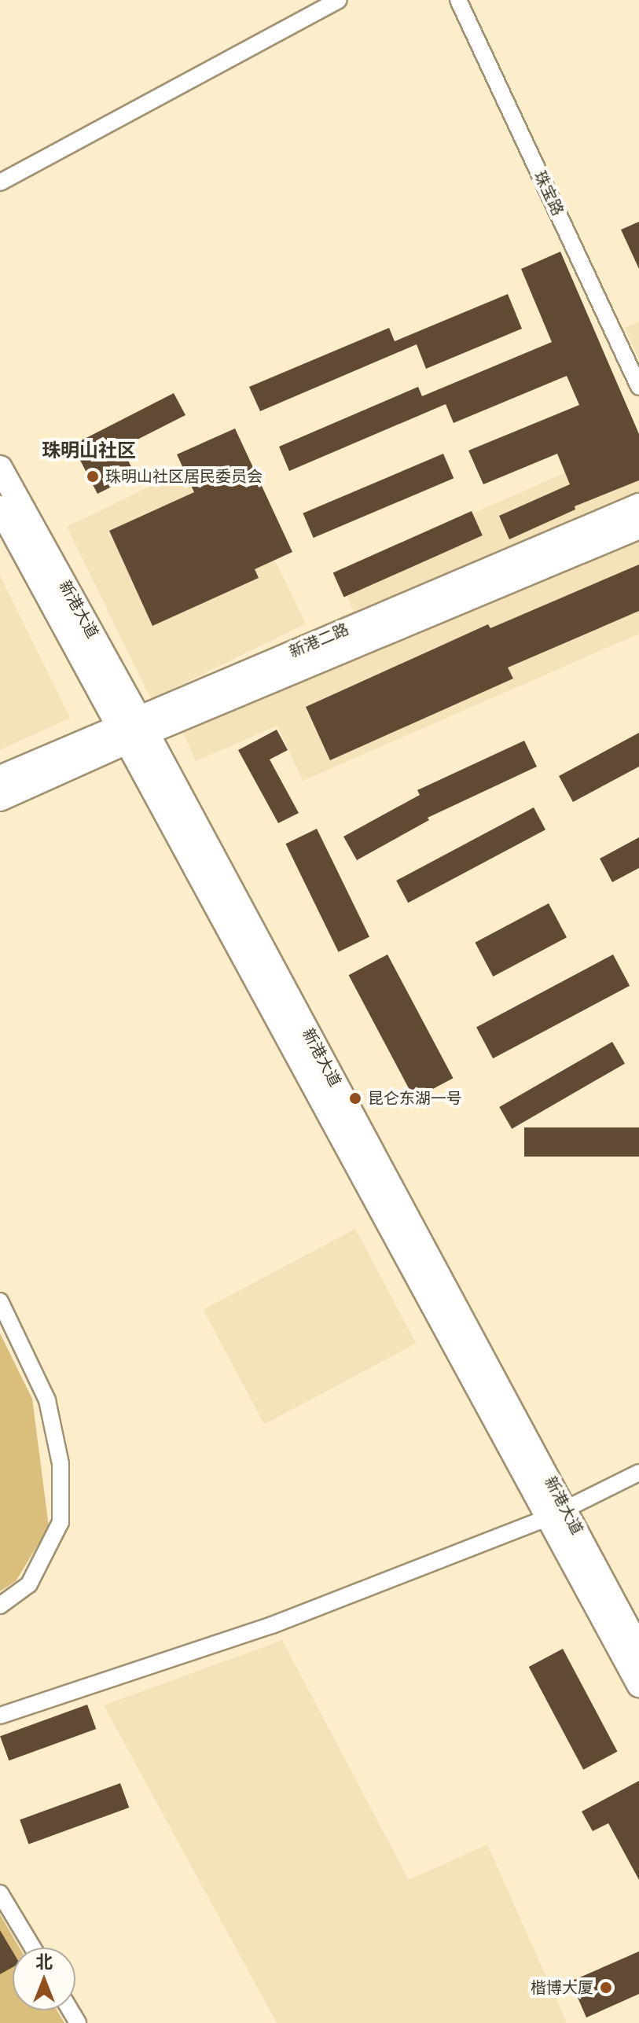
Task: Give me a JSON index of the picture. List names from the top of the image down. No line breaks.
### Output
{"streets":{"main road":["新港大道","新港二路"],"street":["珠宝路"]},"crossings":[["新港大道","新港二路"]],"districts":["珠明山社区"],"places":["珠明山社区居民委员会","昆仑东湖一号","楷博大厦"],"north":"top"}
